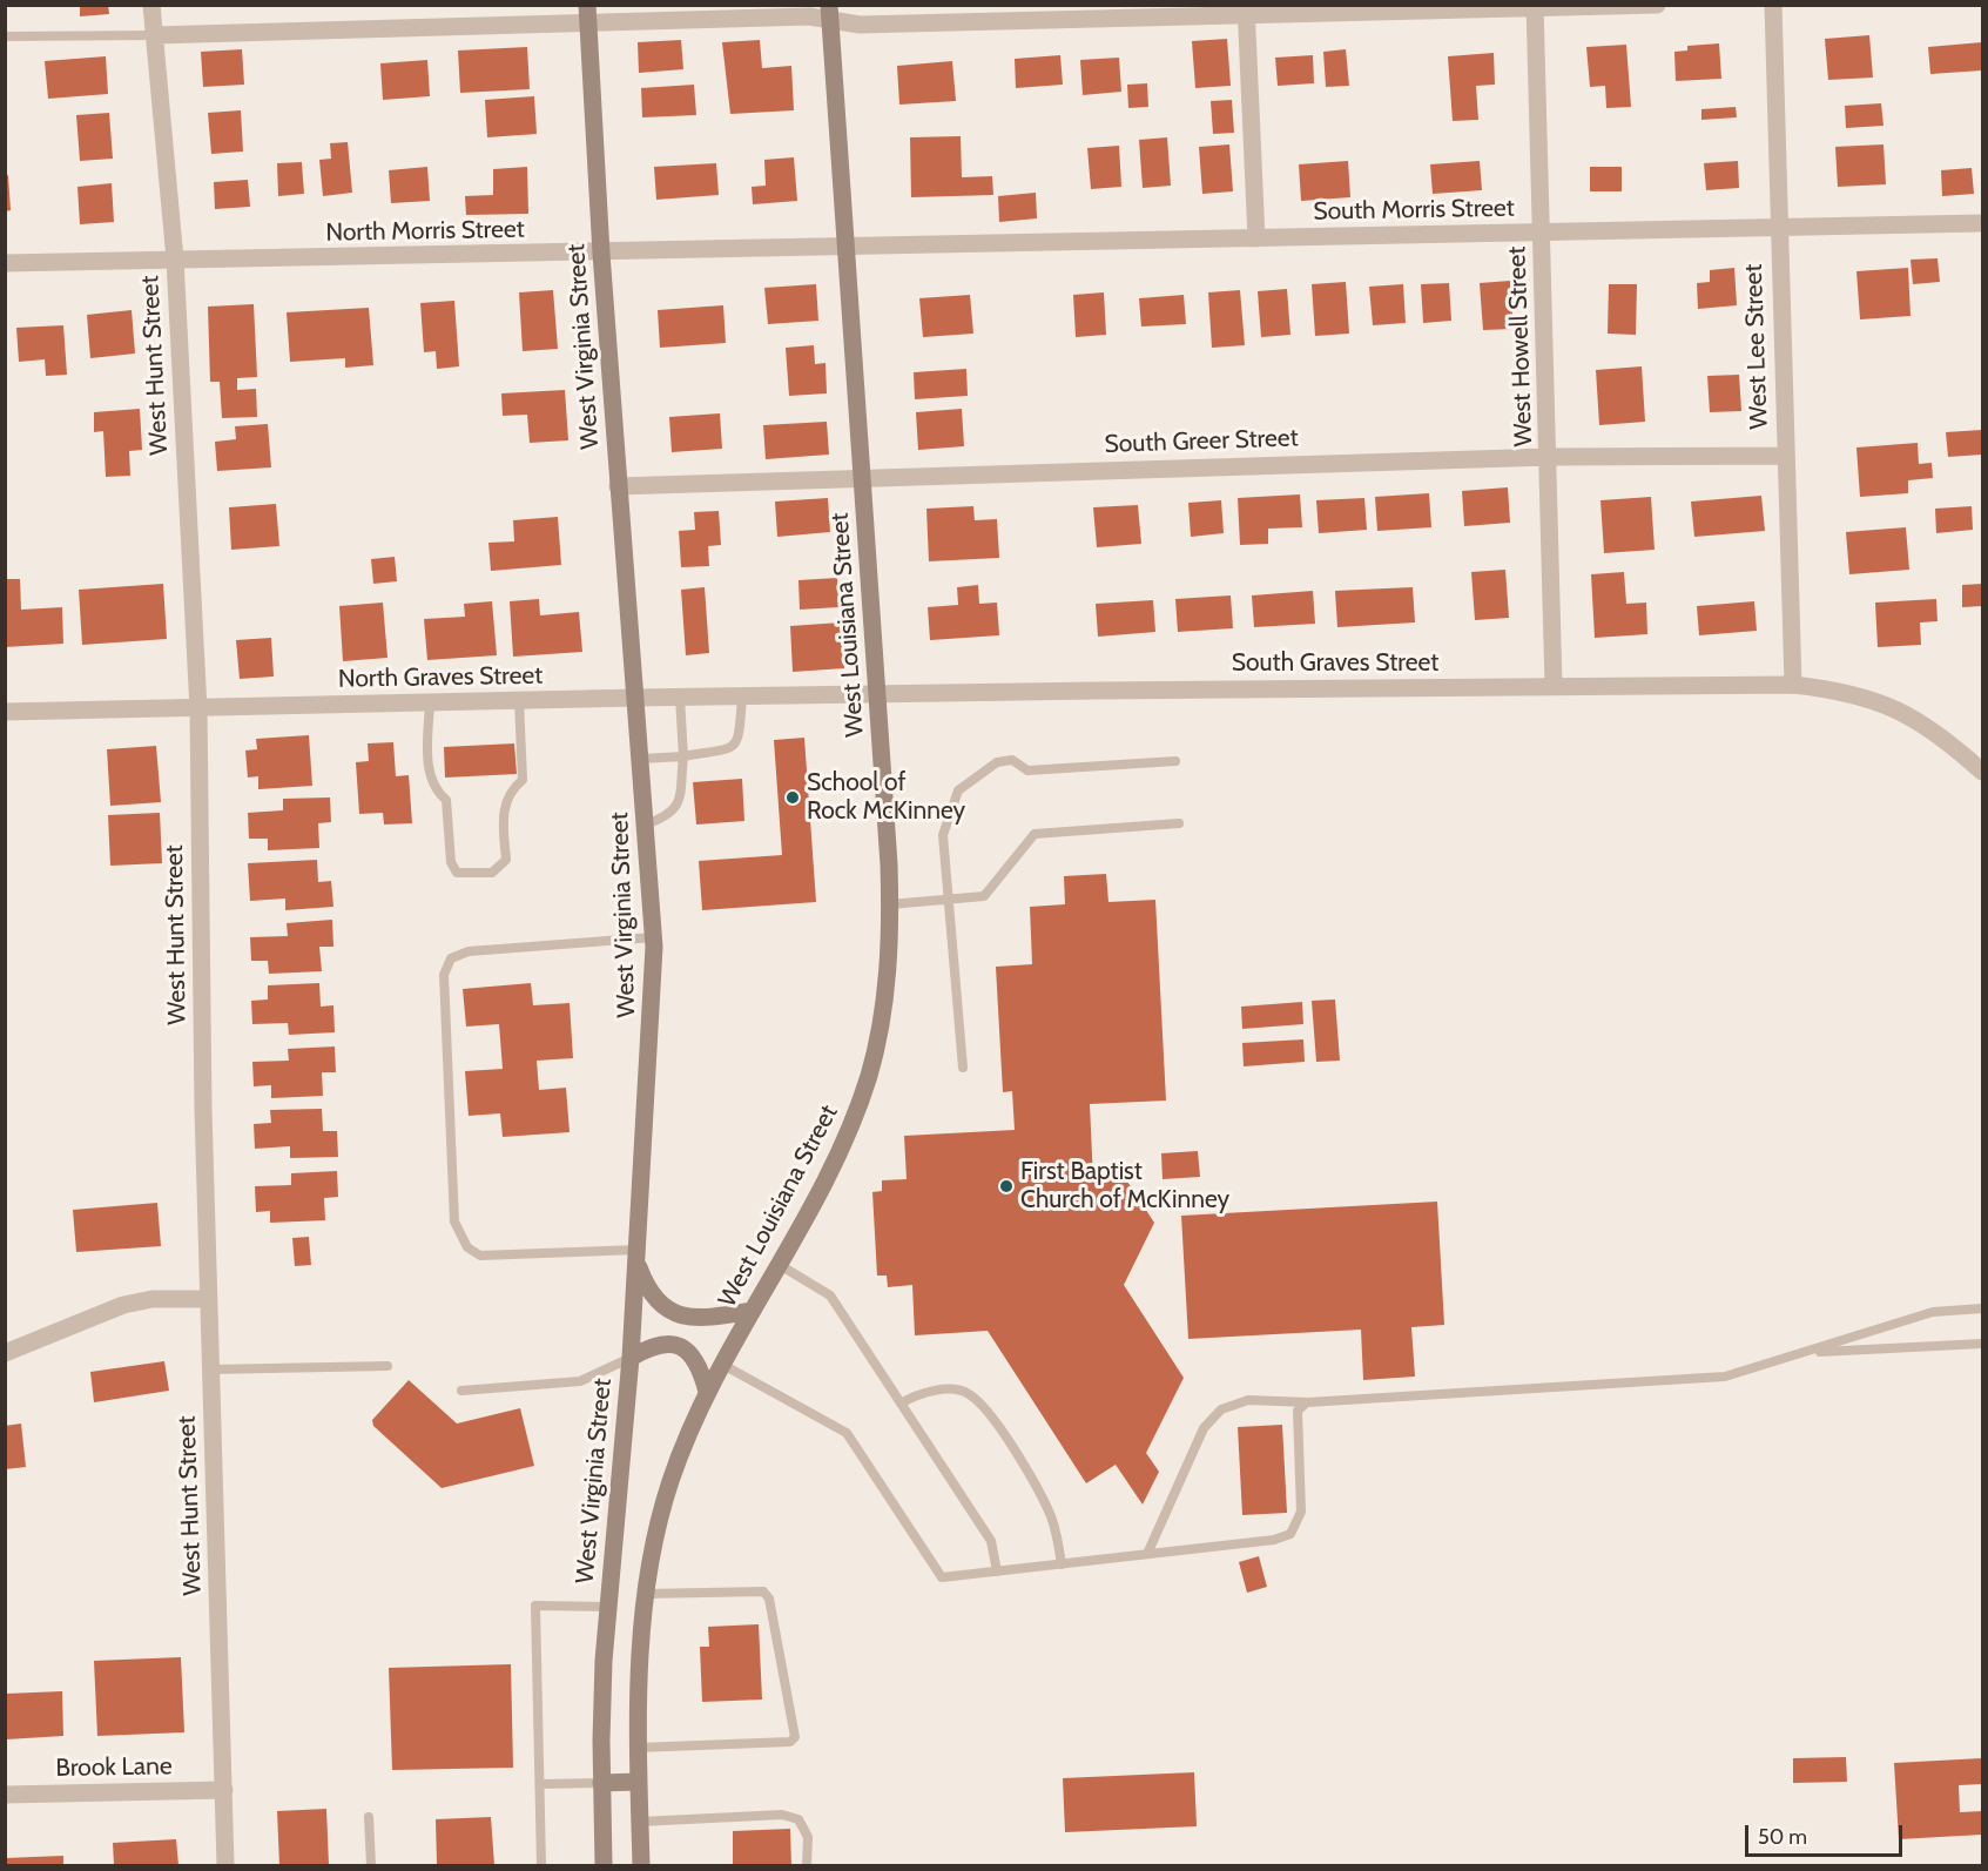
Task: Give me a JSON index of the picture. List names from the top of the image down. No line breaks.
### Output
{"streets":{"main road":["West Virginia Street","West Louisiana Street"],"street":["South Morris Street","North Morris Street","West Howell Street","West Lee Street","West Hunt Street","South Greer Street","South Graves Street","North Graves Street","Brook Lane"]},"crossings":[["South Morris Street","North Morris Street"],["South Morris Street","West Howell Street"],["South Morris Street","West Lee Street"],["South Morris Street","West Louisiana Street"],["North Morris Street","West Virginia Street"],["North Morris Street","West Hunt Street"],["North Morris Street","West Louisiana Street"],["West Virginia Street","South Greer Street"],["West Virginia Street","North Graves Street"],["West Howell Street","South Greer Street"],["West Howell Street","South Graves Street"],["West Lee Street","South Greer Street"],["West Lee Street","South Graves Street"],["West Hunt Street","North Graves Street"],["West Hunt Street","Brook Lane"],["South Greer Street","West Louisiana Street"],["West Louisiana Street","South Graves Street"],["West Louisiana Street","North Graves Street"],["South Graves Street","North Graves Street"]],"places":["School of Rock McKinney","First Baptist Church of McKinney"],"scale_bar":"50 m"}
